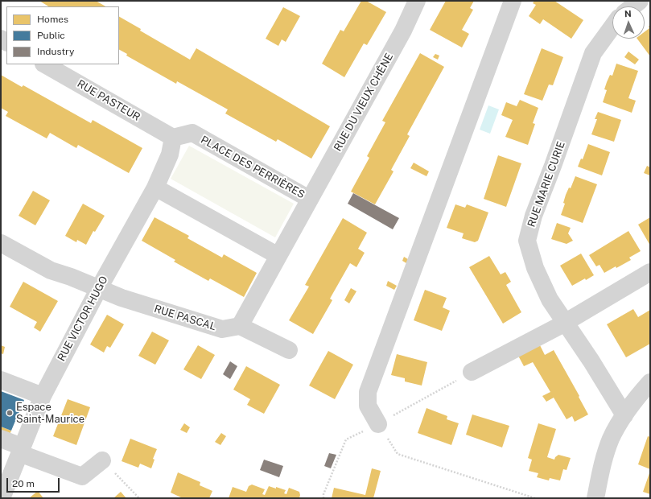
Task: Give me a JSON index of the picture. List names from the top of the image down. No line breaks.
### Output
{"streets":{"street":["RUE PASTEUR","RUE DU VIEUX CHÊNE","PLACE DES PERRIÈRES","RUE MARIE CURIE","RUE PASCAL","RUE VICTOR HUGO"]},"crossings":[["RUE PASTEUR","PLACE DES PERRIÈRES"],["RUE DU VIEUX CHÊNE","PLACE DES PERRIÈRES"],["PLACE DES PERRIÈRES","RUE PASCAL"],["RUE PASCAL","RUE VICTOR HUGO"]],"places":["Espace Saint-Maurice"],"legend":["Homes","Public","Industry"],"scale_bar":"20 m","north":"top"}
